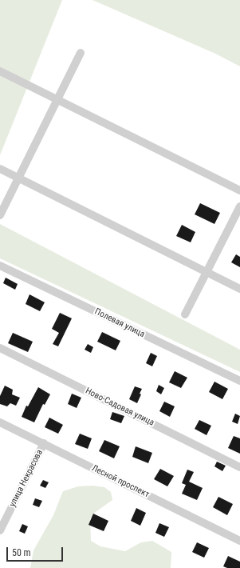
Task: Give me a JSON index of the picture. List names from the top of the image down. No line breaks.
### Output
{"streets":{"street":["Полевая улица","Ново-Садовая улица","улица Некрасова","Лесной проспект"]},"crossings":[["улица Некрасова","Лесной проспект"]],"scale_bar":"50 m"}
